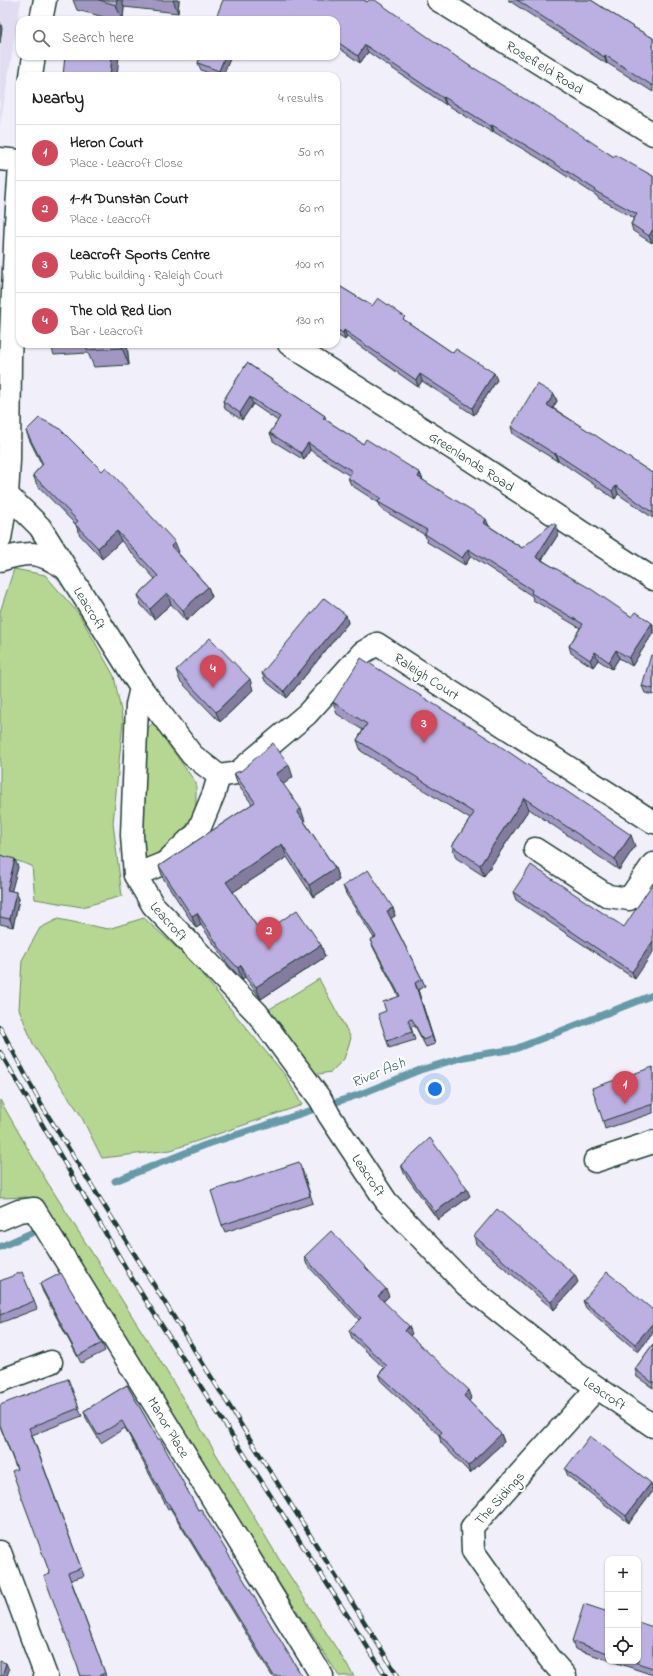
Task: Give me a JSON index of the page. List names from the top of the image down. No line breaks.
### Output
{"streets":{"street":["Rosefield Road","Greenlands Road","Leacroft","Raleigh Court","Manor Place","The Sidings"]},"crossings":[["Leacroft","Raleigh Court"],["Leacroft","The Sidings"]],"water":["River Ash"],"page":{"search":"Search here","heading":["Nearby","4 results"],"list":[{"mark":"1","name":"Heron Court","note":"Place · Leacroft Close","value":"50 m"},{"mark":"2","name":"1-14 Dunstan Court","note":"Place · Leacroft","value":"60 m"},{"mark":"3","name":"Leacroft Sports Centre","note":"Public building · Raleigh Court","value":"100 m"},{"mark":"4","name":"The Old Red Lion","note":"Bar · Leacroft","value":"130 m"}],"pins":["4","3","2","1"],"map_buttons":["+","−"]}}
